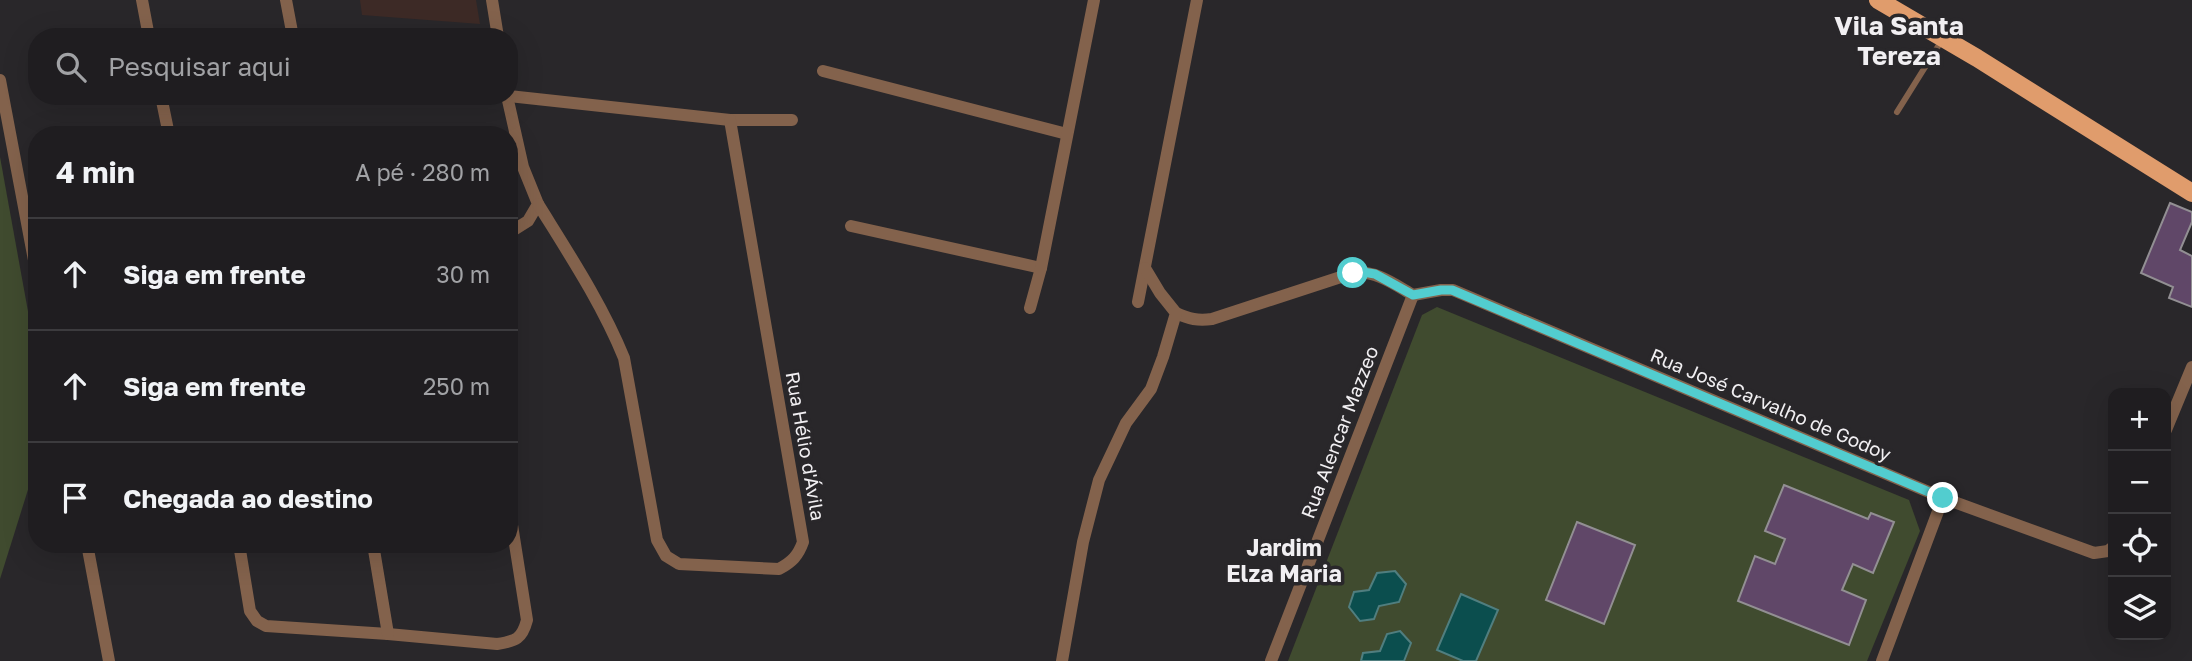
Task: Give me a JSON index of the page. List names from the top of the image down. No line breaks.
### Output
{"streets":{"street":["Rua José Carvalho de Godoy","Rua Alencar Mazzeo","Rua Hélio d'Ávila"]},"crossings":[["Rua José Carvalho de Godoy","Rua Alencar Mazzeo"]],"districts":["Vila Santa Tereza","Jardim Elza Maria"],"page":{"search":"Pesquisar aqui","heading":["4 min","A pé · 280 m"],"list":[["Siga em frente","30 m"],["Siga em frente","250 m"],"Chegada ao destino"],"map_buttons":["+","−"]}}
